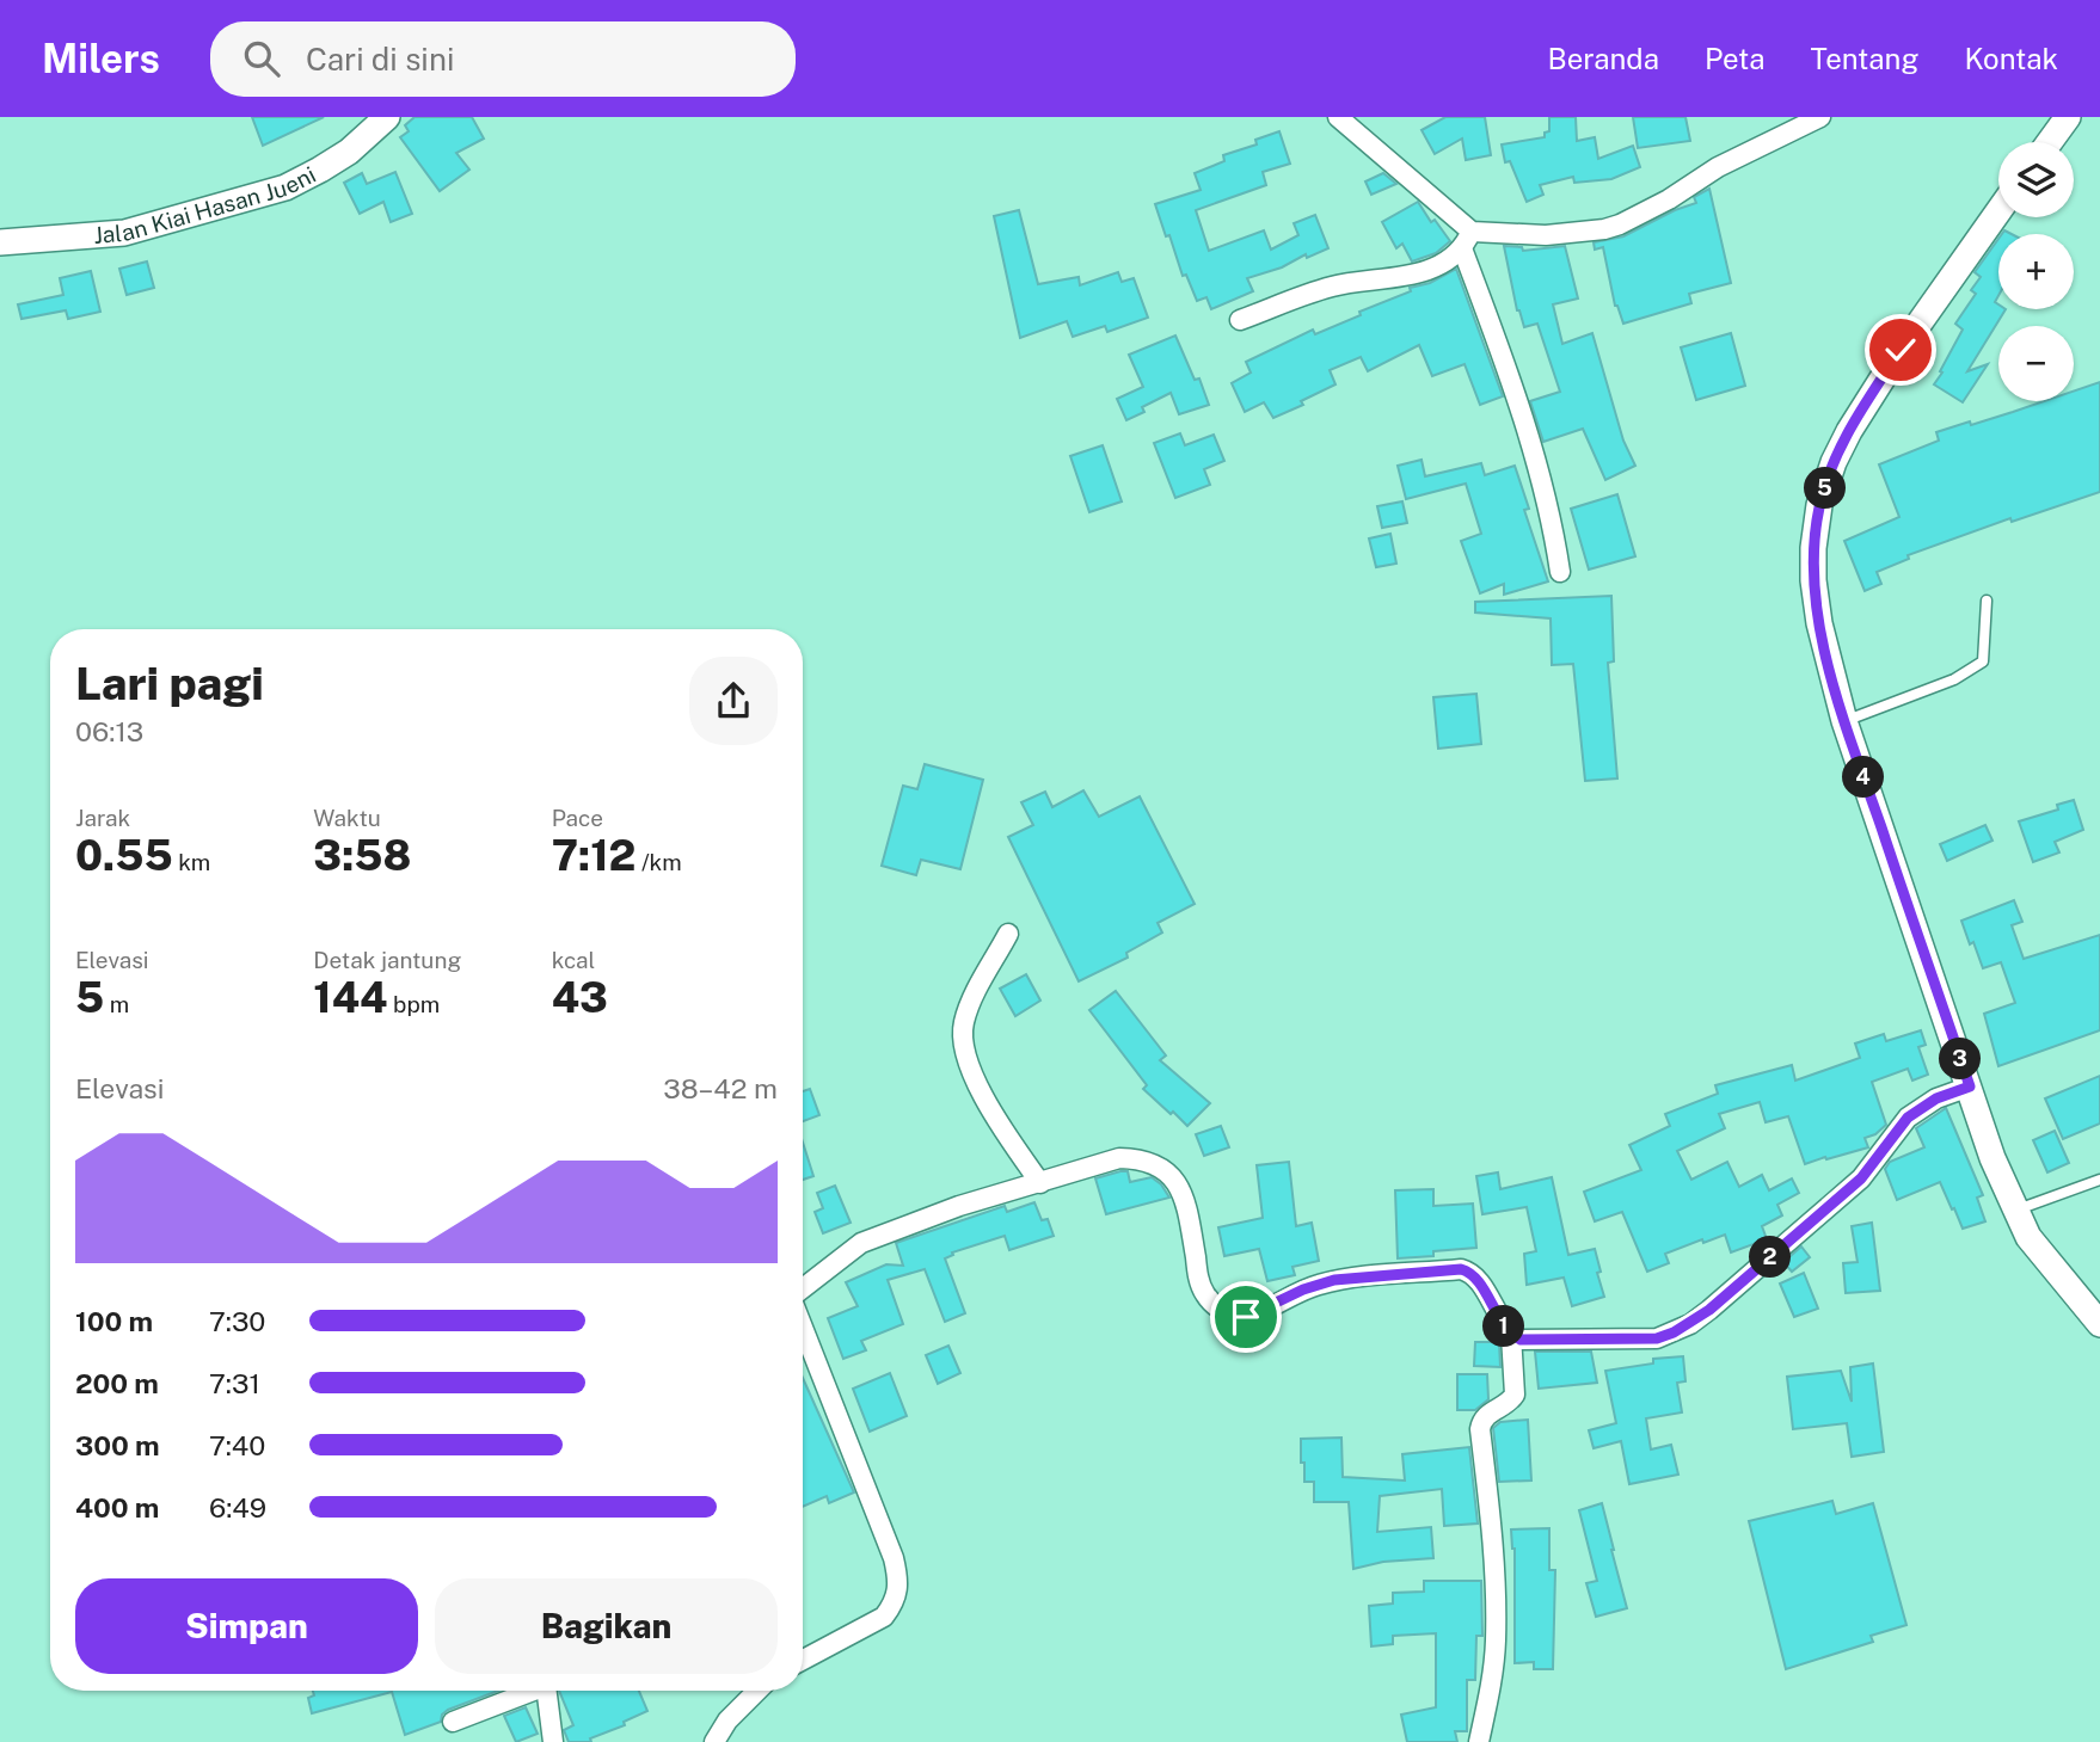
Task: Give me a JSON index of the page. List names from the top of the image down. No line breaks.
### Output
{"streets":{"street":["Jalan Kiai Hasan Jueni"]},"page":{"header":"Milers","search":"Cari di sini","nav":["Beranda","Peta","Tentang","Kontak"],"map_buttons":["+","−"],"pins":["5","4","3","2","1"],"heading":["Lari pagi","06:13"],"stats":[["Jarak","0.55 km"],["Waktu","3:58"],["Pace","7:12 /km"],["Elevasi","5 m"],["Detak jantung","144 bpm"],["kcal","43"]],"chart":["Elevasi","38–42 m"],"list":[{"name":"100 m","note":"7:30"},{"name":"200 m","note":"7:31"},{"name":"300 m","note":"7:40"},{"name":"400 m","note":"6:49"}],"buttons":["Simpan","Bagikan"]}}
